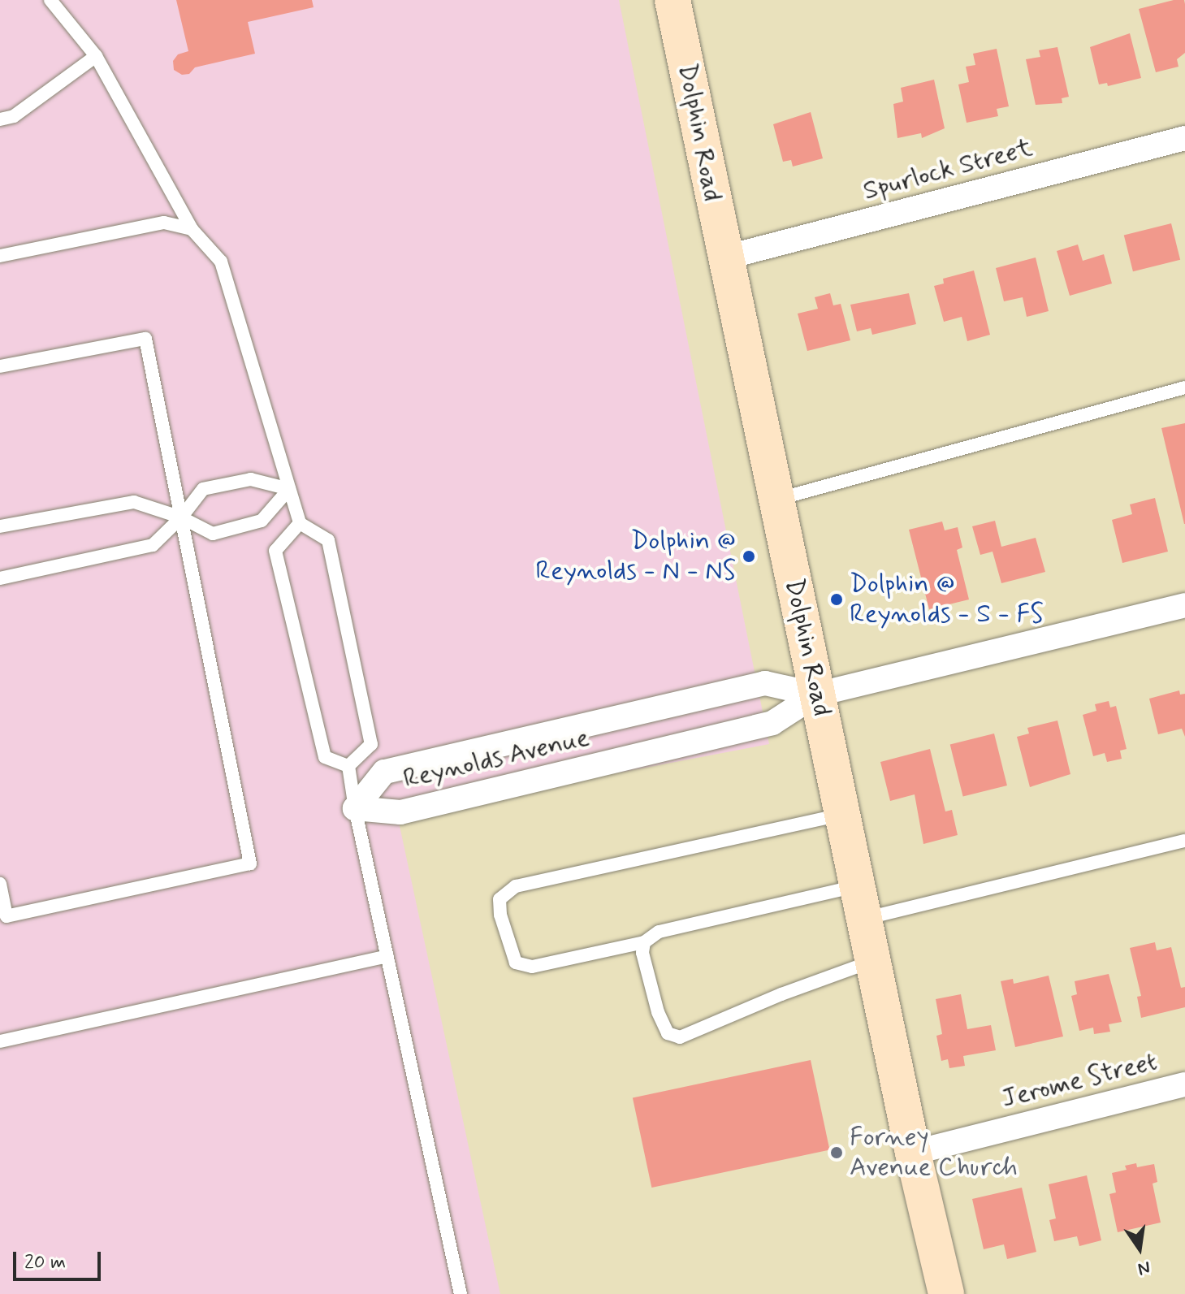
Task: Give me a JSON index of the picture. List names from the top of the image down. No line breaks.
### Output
{"streets":{"main road":["Dolphin Road"],"street":["Spurlock Street","Reynolds Avenue","Jerome Street"]},"crossings":[["Dolphin Road","Spurlock Street"],["Dolphin Road","Reynolds Avenue"],["Dolphin Road","Jerome Street"]],"places":["Dolphin @ Reynolds - N - NS","Dolphin @ Reynolds - S - FS","Forney Avenue Church"],"scale_bar":"20 m","north":"bottom"}
